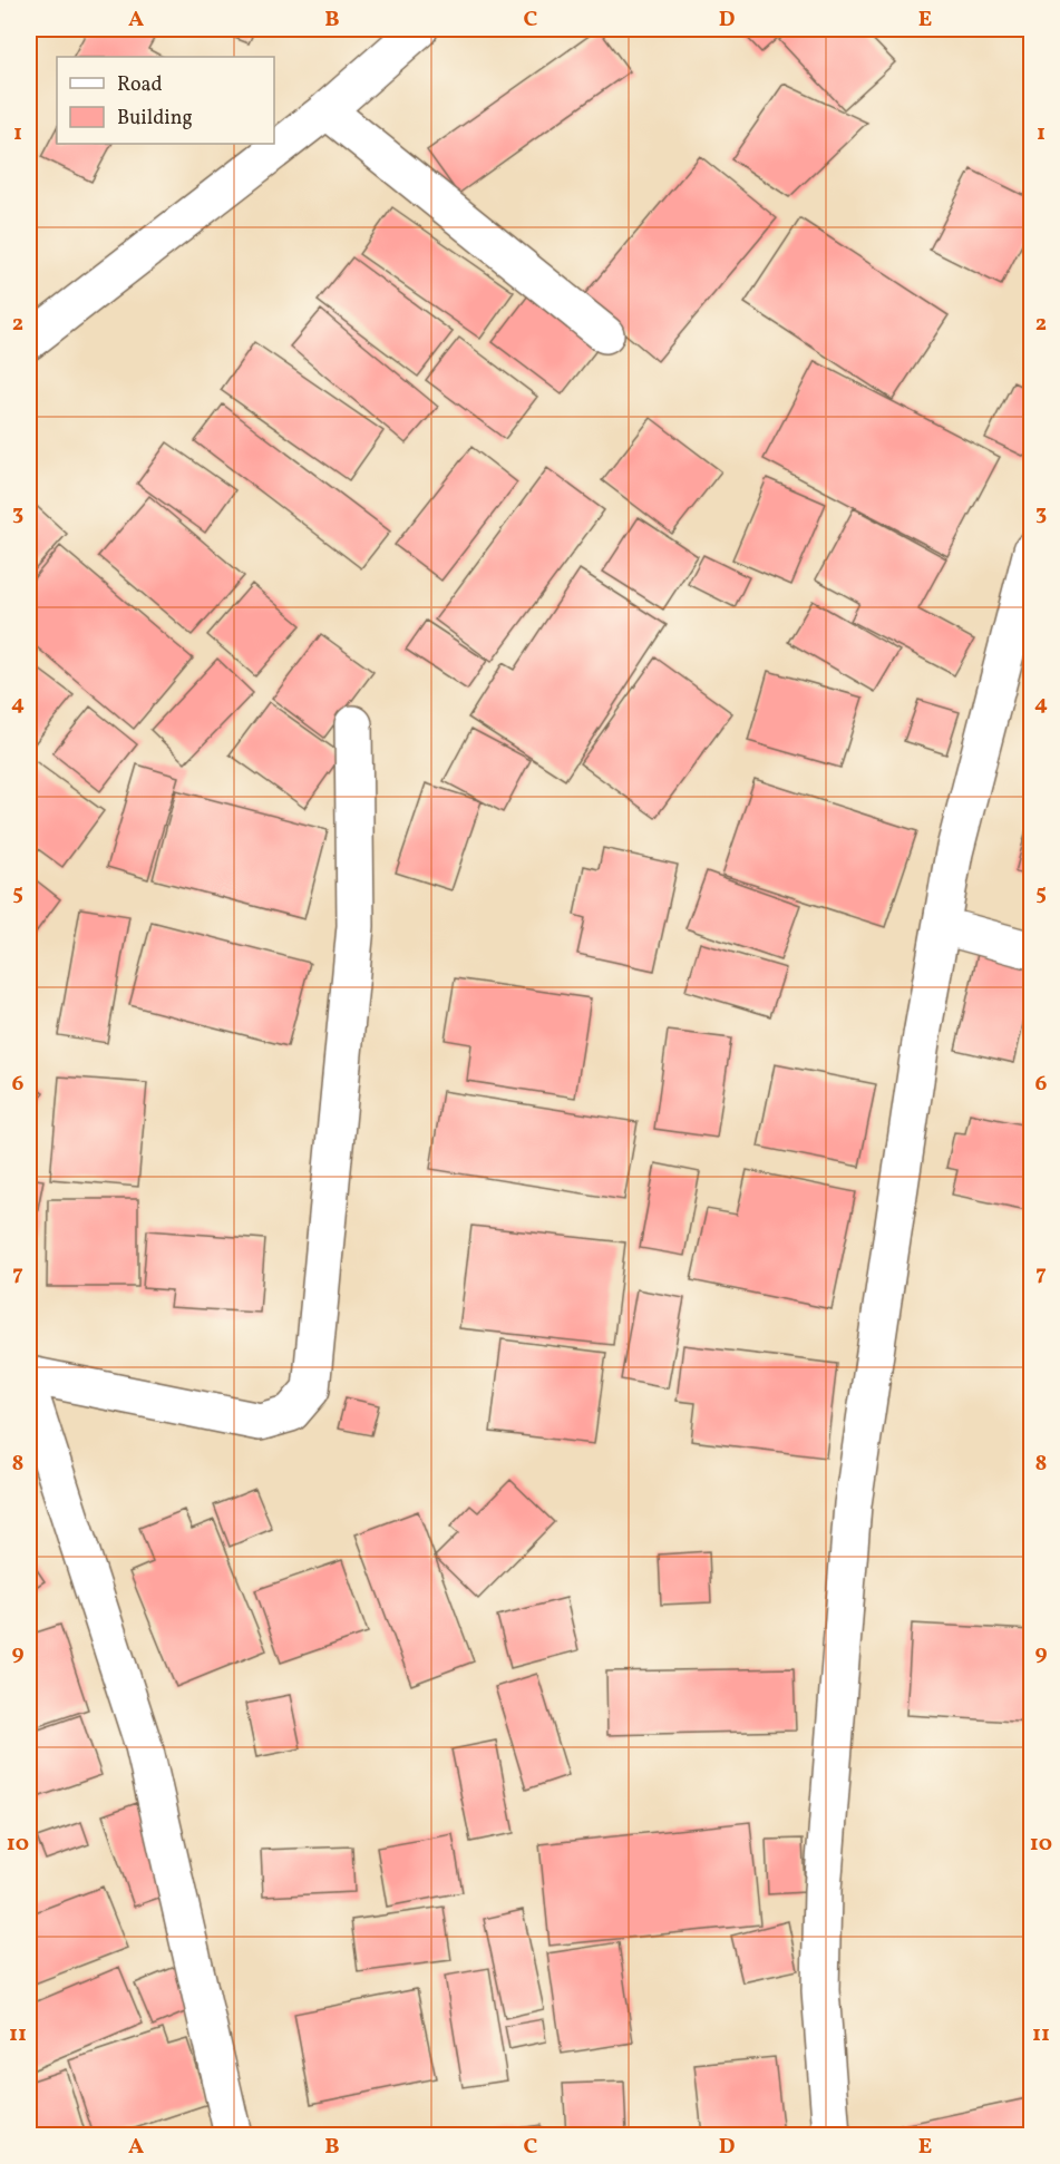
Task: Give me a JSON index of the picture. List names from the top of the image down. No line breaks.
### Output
{"legend":["Road","Building"],"grid":{"columns":["A","B","C","D","E"],"rows":["1","2","3","4","5","6","7","8","9","10","11"]}}
